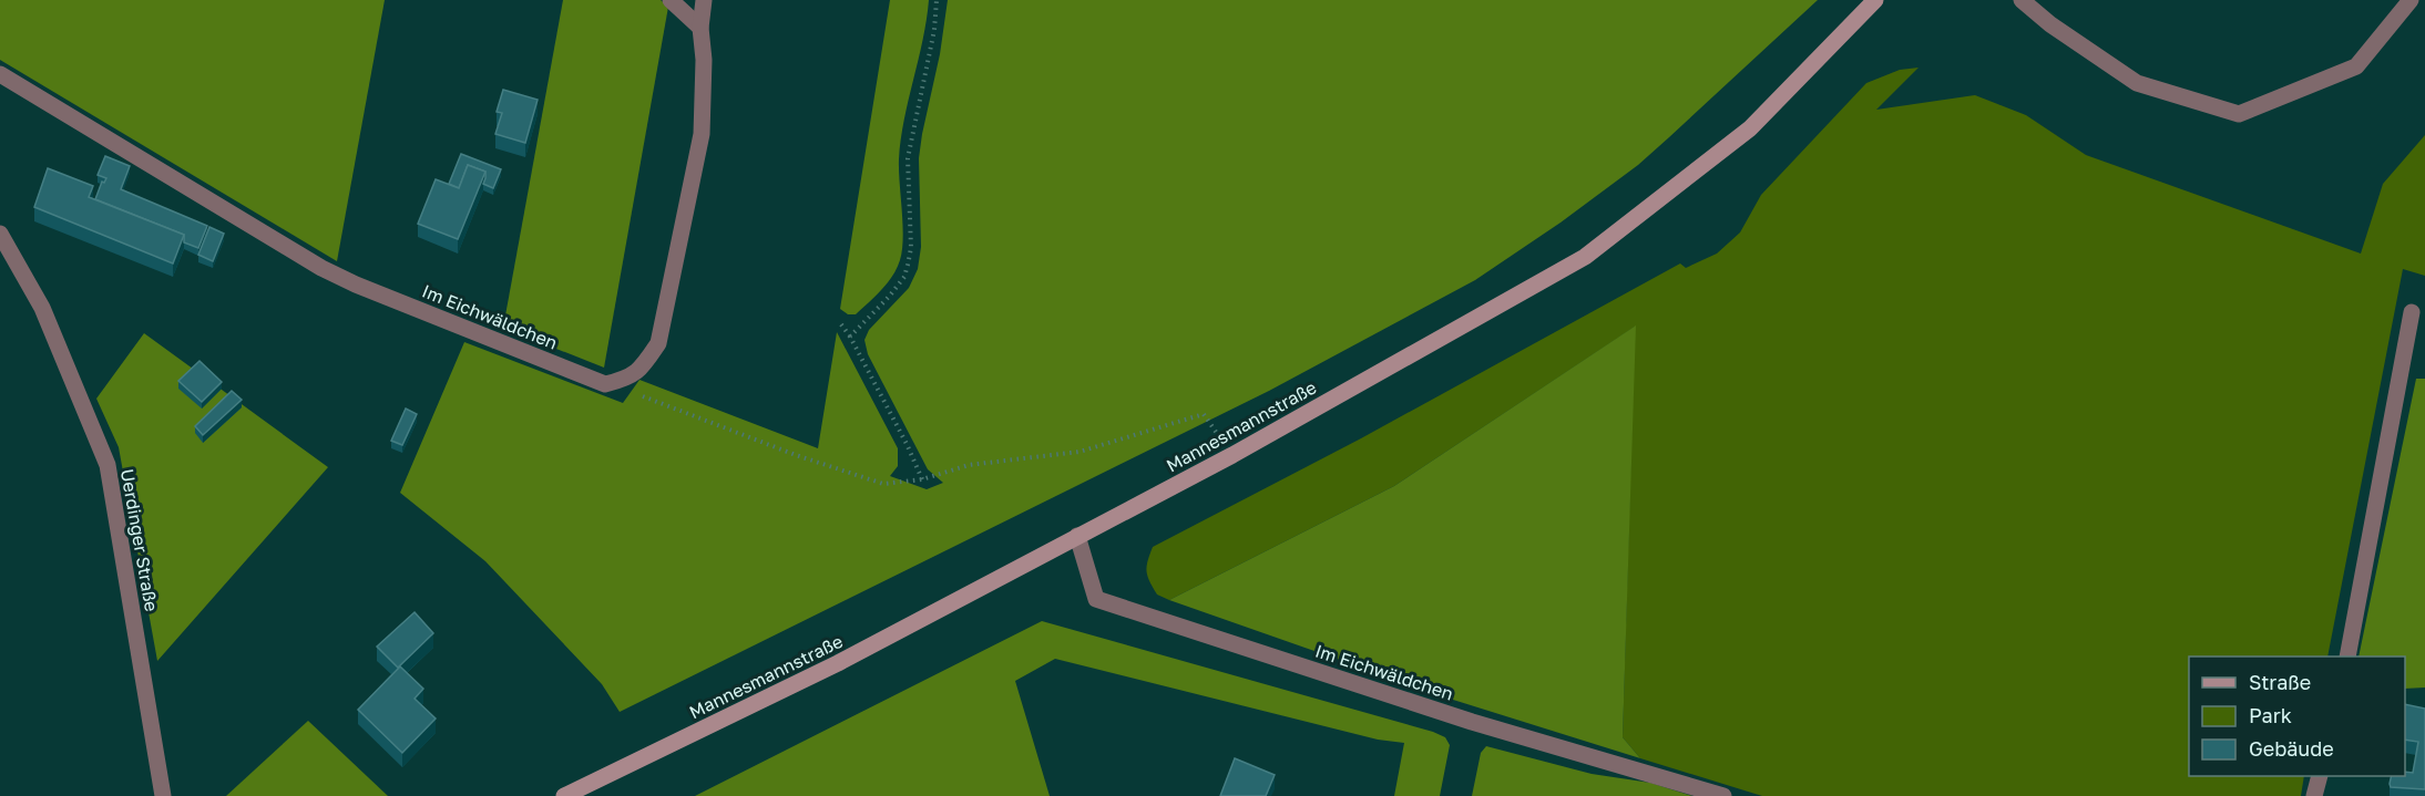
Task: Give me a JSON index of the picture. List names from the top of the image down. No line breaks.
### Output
{"streets":{"main road":["Mannesmannstraße"],"street":["Im Eichwäldchen","Uerdinger Straße"]},"crossings":[["Im Eichwäldchen","Mannesmannstraße"]],"legend":["Straße","Park","Gebäude"]}
